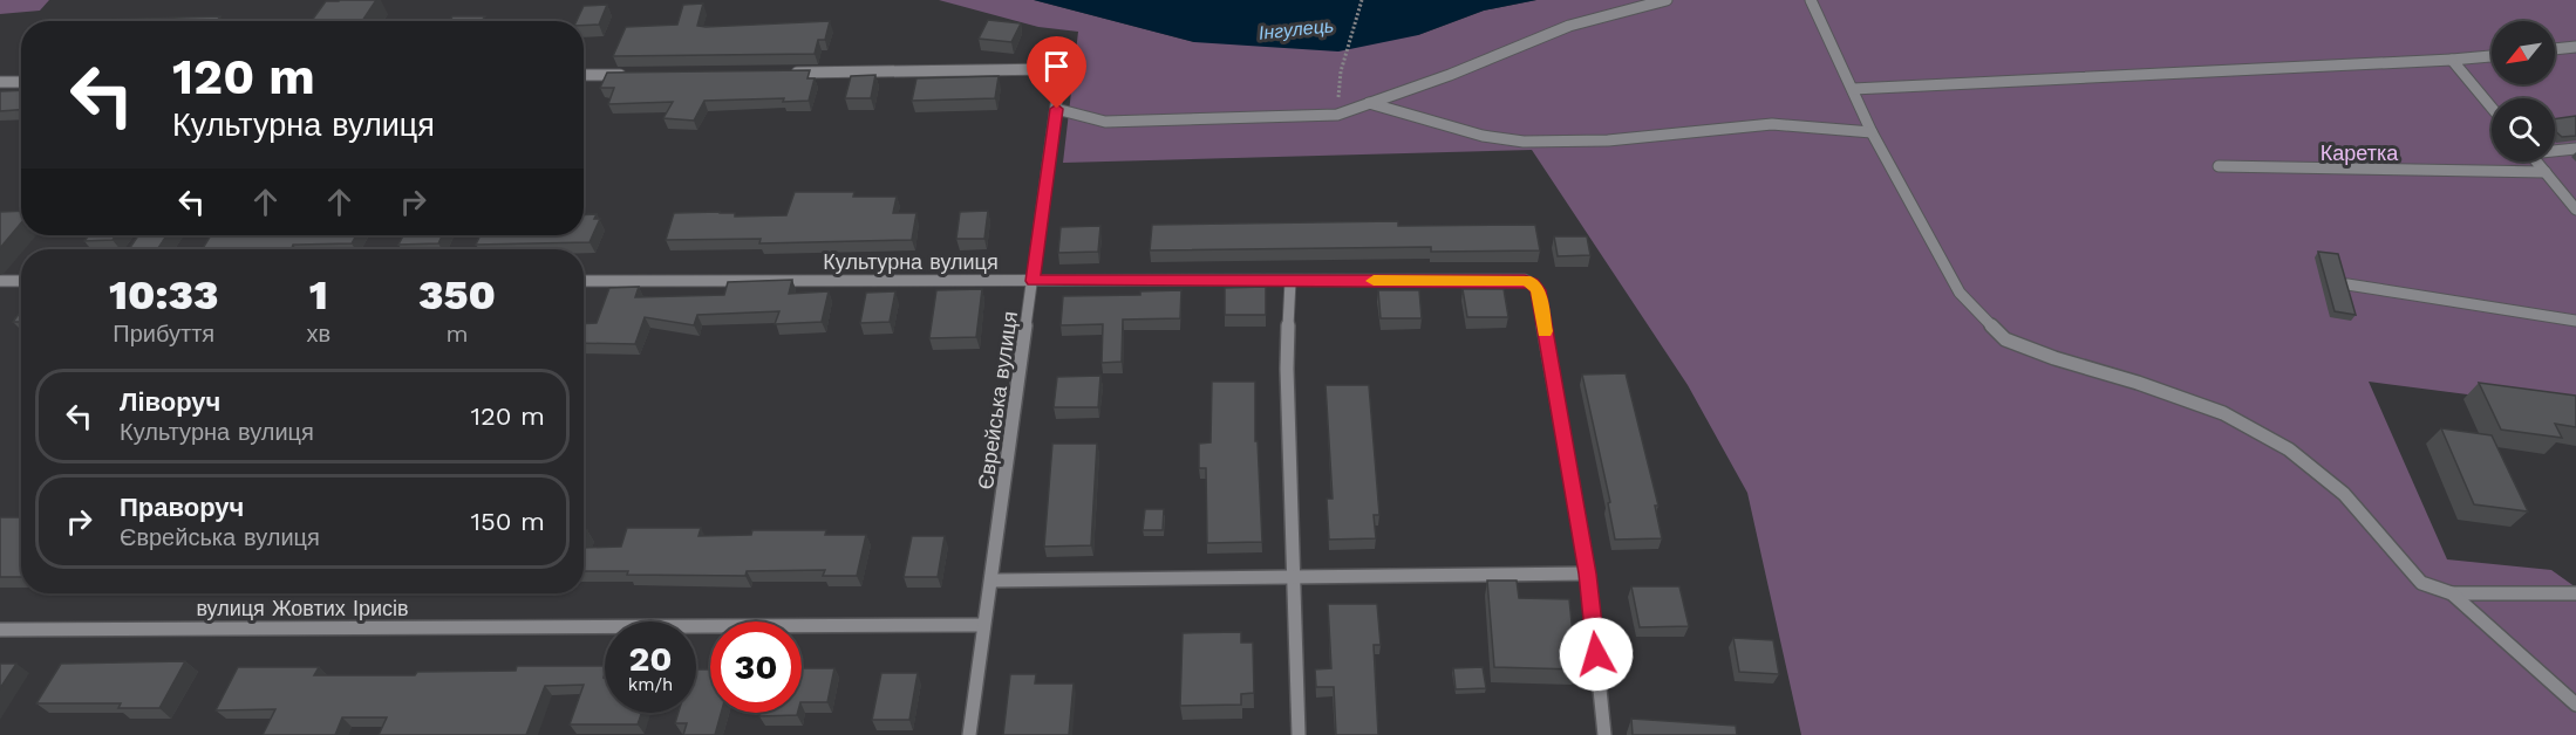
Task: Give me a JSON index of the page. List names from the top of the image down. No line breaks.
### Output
{"streets":{"street":["Культурна вулиця","Єврейська вулиця","вулиця Жовтих Ірисів"]},"crossings":[["Культурна вулиця","Єврейська вулиця"],["Єврейська вулиця","вулиця Жовтих Ірисів"]],"water":["Інгулець"],"parks":["Каретка"],"north":"bottom left","page":{"turn":["120 m","Культурна вулиця"],"eta":["10:33","Прибуття","1","хв","350","m"],"list":[{"name":"Ліворуч","note":"Культурна вулиця","value":"120 m"},{"name":"Праворуч","note":"Єврейська вулиця","value":"150 m"}],"speed":"20 km/h","limit":"30"}}
